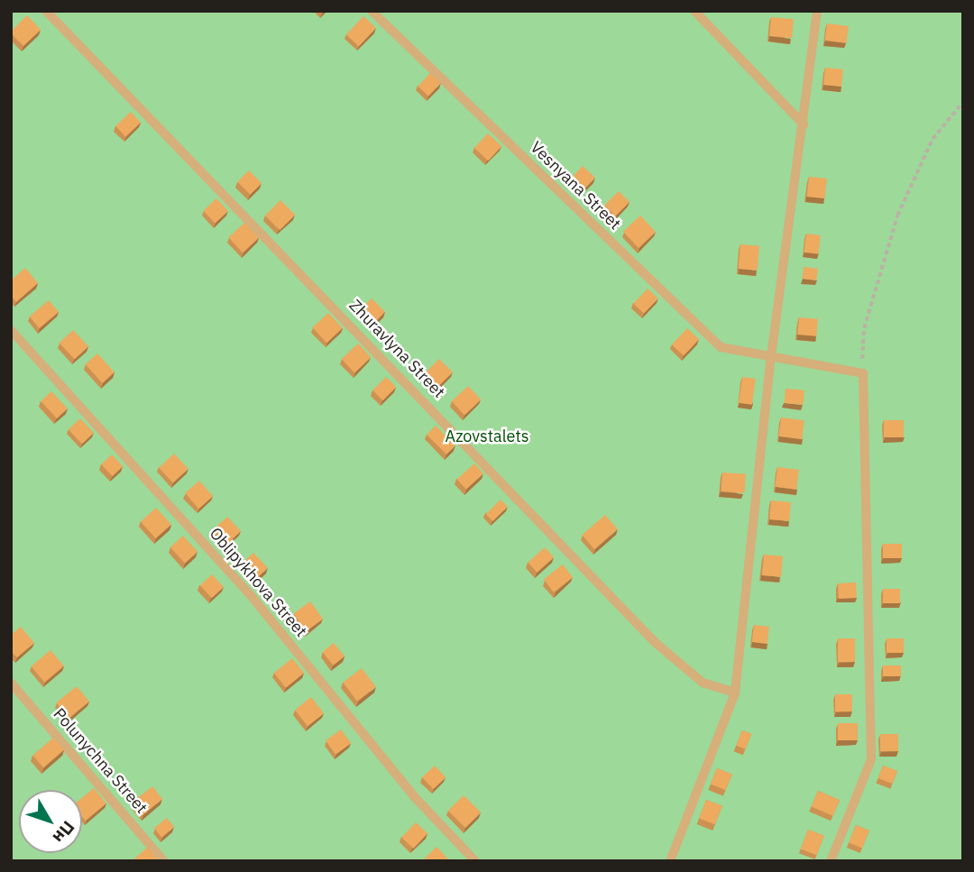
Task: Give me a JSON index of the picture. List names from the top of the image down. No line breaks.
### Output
{"streets":{"lane":["Vesnyana Street","Zhuravlyna Street","Oblipykhova Street","Polunychna Street"]},"parks":["Azovstalets"],"north":"bottom right"}
